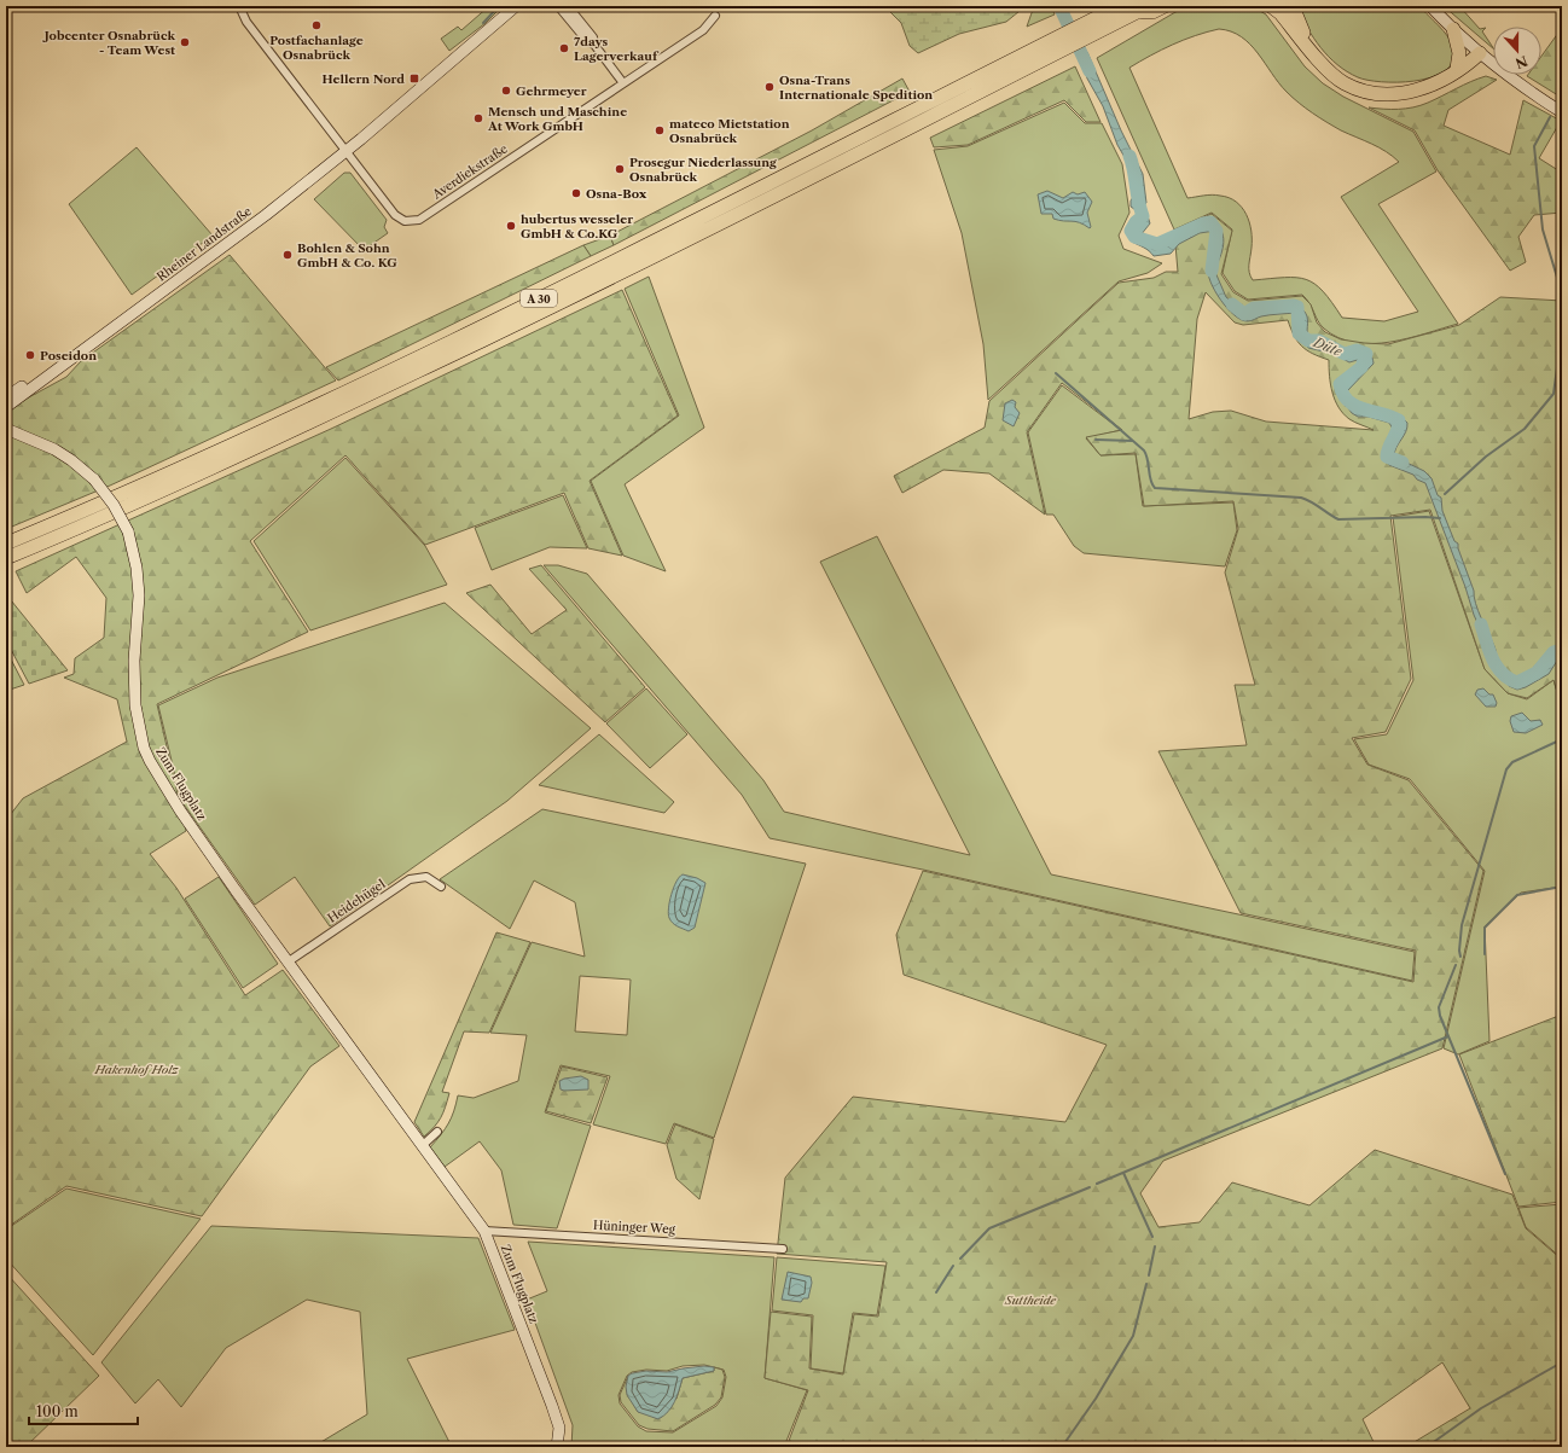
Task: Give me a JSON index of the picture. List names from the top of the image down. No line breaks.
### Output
{"streets":{"highway":["A 30"],"street":["Averdiekstraße","Rheiner Landstraße","Zum Flugplatz","Heidehügel","Hüninger Weg"]},"crossings":[["Averdiekstraße","Rheiner Landstraße"],["Zum Flugplatz","Heidehügel"],["Zum Flugplatz","Hüninger Weg"]],"water":["Düte"],"parks":["Hakenhof Holz","Suttheide"],"places":{"other":["Postfachanlage Osnabrück","Jobcenter Osnabrück - Team West","7days Lagerverkauf","Osna-Trans Internationale Spedition","Gehrmeyer","Mensch und Maschine At Work GmbH","mateco Mietstation Osnabrück","Prosegur Niederlassung Osnabrück","Osna-Box","hubertus wesseler GmbH & Co.KG","Bohlen & Sohn GmbH & Co. KG","Poseidon"],"transit":["Hellern Nord"]},"scale_bar":"100 m","north":"bottom"}
